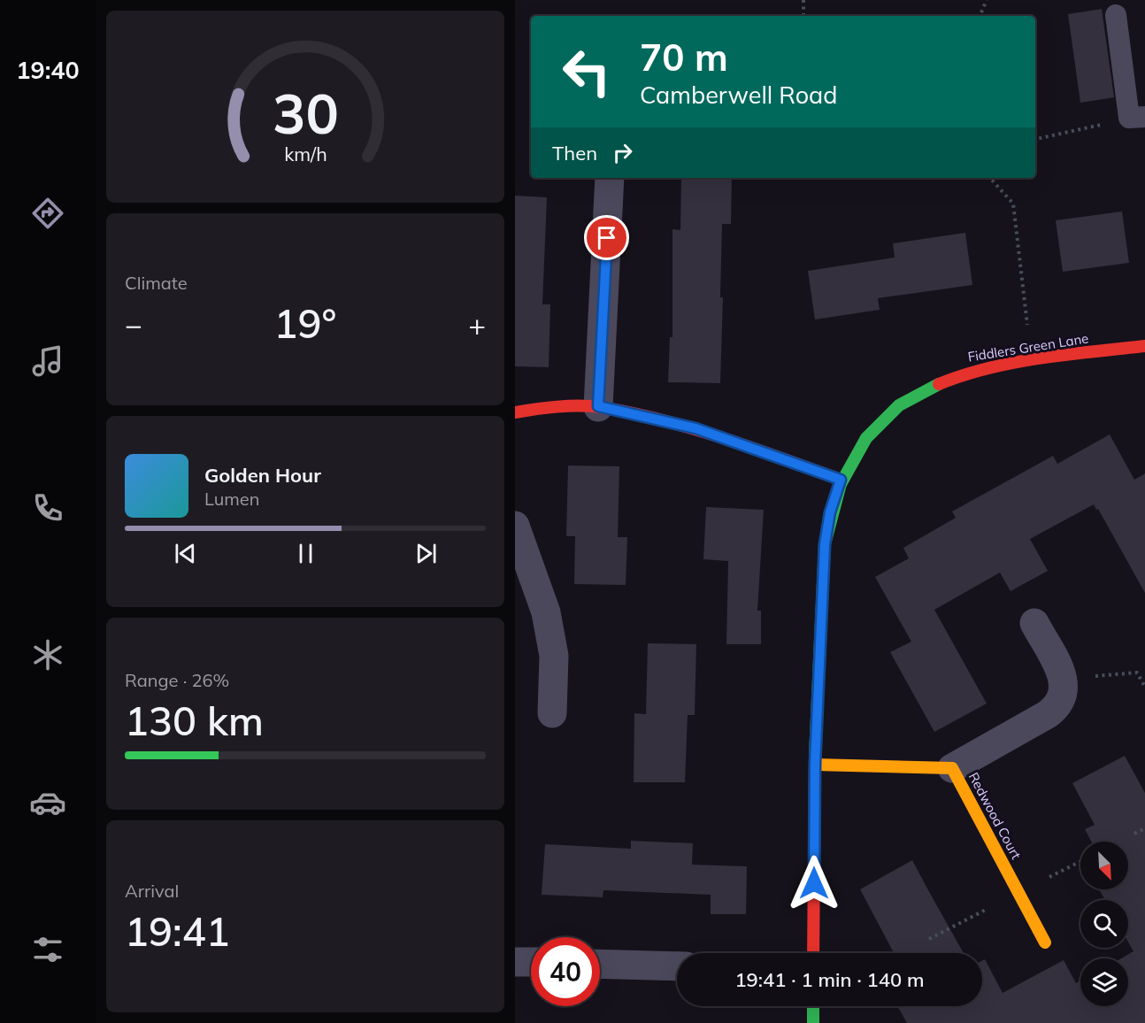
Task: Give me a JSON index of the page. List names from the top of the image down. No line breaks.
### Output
{"streets":{"street":["Fiddlers Green Lane","Redwood Court"]},"crossings":[["Fiddlers Green Lane","Redwood Court"]],"north":"bottom right","page":{"tabs":"19:40","turn":["70 m","Camberwell Road"],"then":"Then","tile":["Climate",["Range · 26%","130 km"],["Arrival","19:41"]],"heat":["−","19°","+"],"song":["Golden Hour","Lumen"],"limit":"40","trip":"19:41 · 1 min · 140 m","gauge":["30","km/h"]}}
